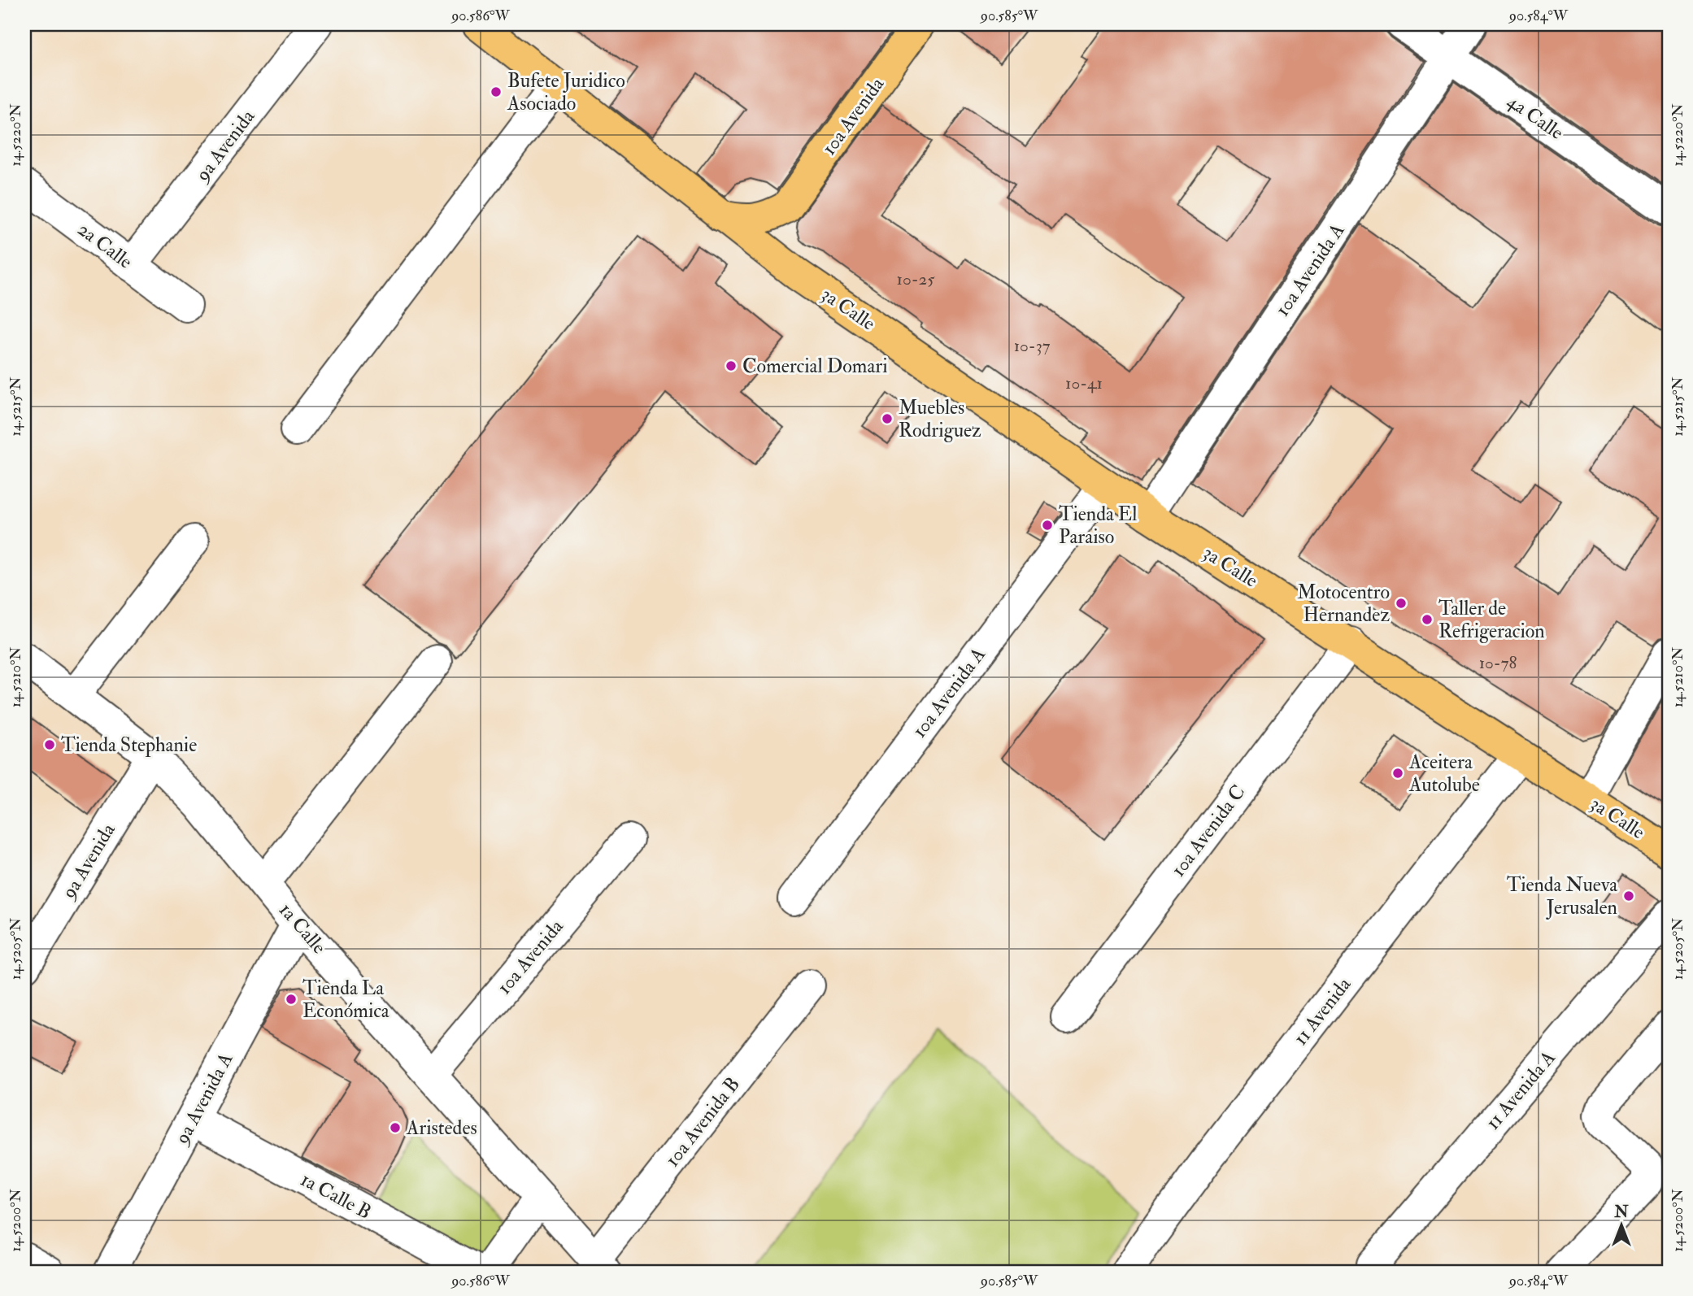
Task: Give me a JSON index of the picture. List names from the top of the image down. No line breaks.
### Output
{"streets":{"main road":["10a Avenida","3a Calle"],"street":["4a Calle","9a Avenida","2a Calle","10a Avenida A","10a Avenida C","1a Calle","11 Avenida","11 Avenida A","9a Avenida A","10a Avenida B","1a Calle B"]},"crossings":[["10a Avenida","1a Calle"],["4a Calle","10a Avenida A"],["9a Avenida","2a Calle"],["9a Avenida","1a Calle"],["10a Avenida A","3a Calle"],["3a Calle","10a Avenida C"],["3a Calle","11 Avenida"],["1a Calle","9a Avenida A"],["1a Calle","10a Avenida B"],["9a Avenida A","1a Calle B"]],"places":["Bufete Juridico Asociado","Comercial Domari","Muebles Rodriguez","Tienda El Paraiso","Motocentro Hernandez","Taller de Refrigeracion","Tienda Stephanie","Aceitera Autolube","Tienda Nueva Jerusalen","Tienda La Económica","Aristedes"],"house_numbers":["10-25","10-37","10-41","10-78"],"north":"top","coordinates":["90.586°W","90.585°W","90.584°W","14.5220°N","14.5215°N","14.5210°N","14.5205°N","14.5200°N"]}
